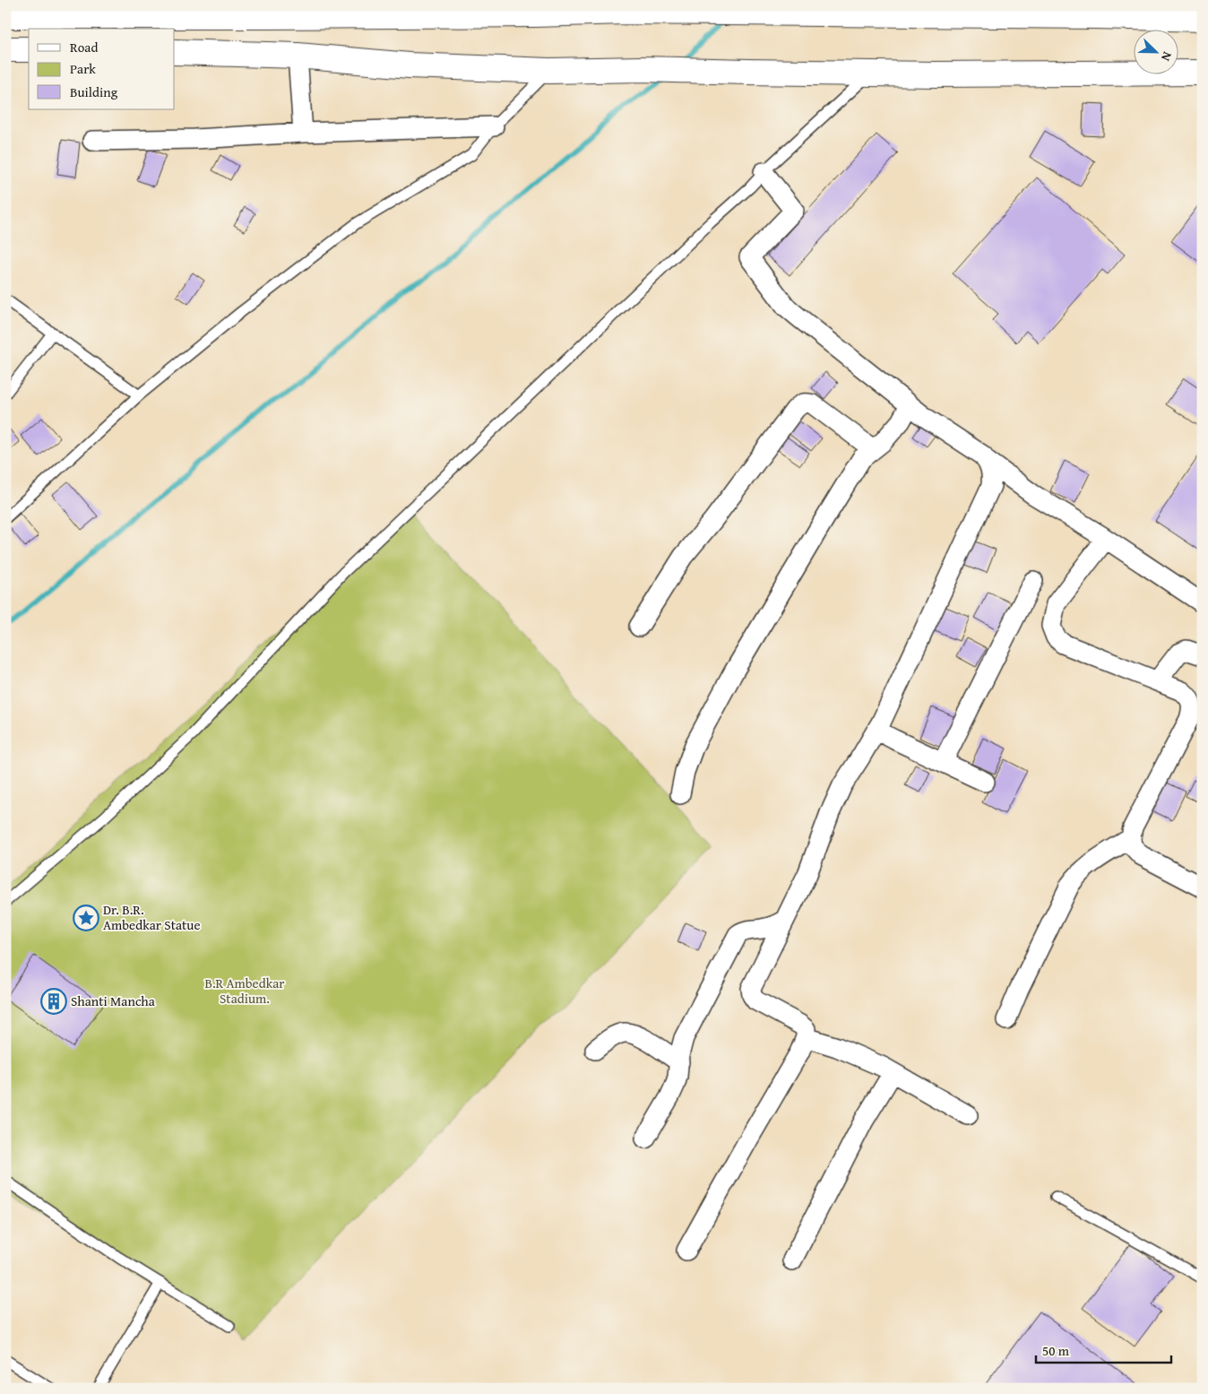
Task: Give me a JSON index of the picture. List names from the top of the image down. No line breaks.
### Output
{"parks":["B.R Ambedkar Stadium."],"places":{"place":["Dr. B.R. Ambedkar Statue"],"building":["Shanti Mancha"]},"legend":["Road","Park","Building"],"scale_bar":"50 m","north":"bottom right"}
